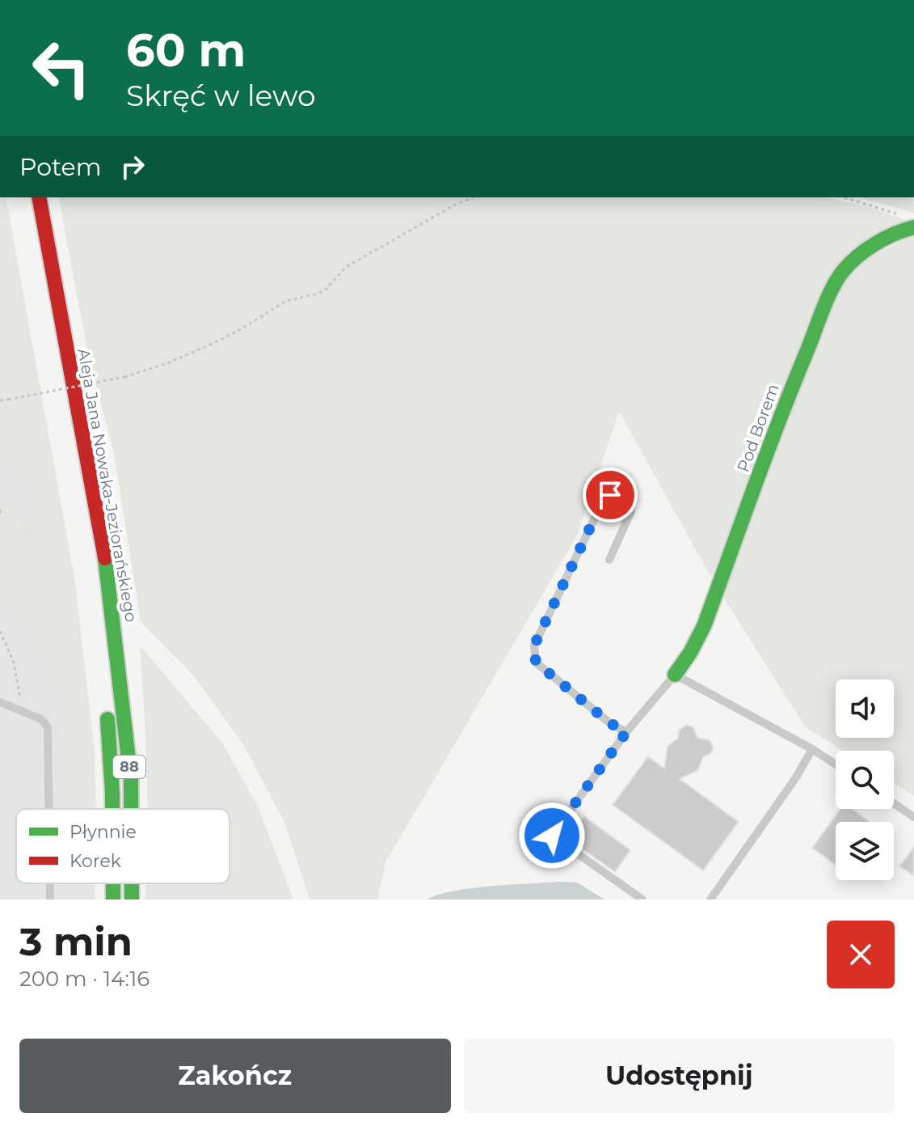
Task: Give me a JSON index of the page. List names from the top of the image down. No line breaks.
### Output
{"streets":{"main road":["Pod Borem","Aleja Jana Nowaka-Jeziorańskiego","88"]},"legend":["Płynnie","Korek"],"page":{"turn":["60 m","Skręć w lewo"],"then":"Potem","heading":["3 min","200 m · 14:16"],"buttons":["Zakończ","Udostępnij"]}}
